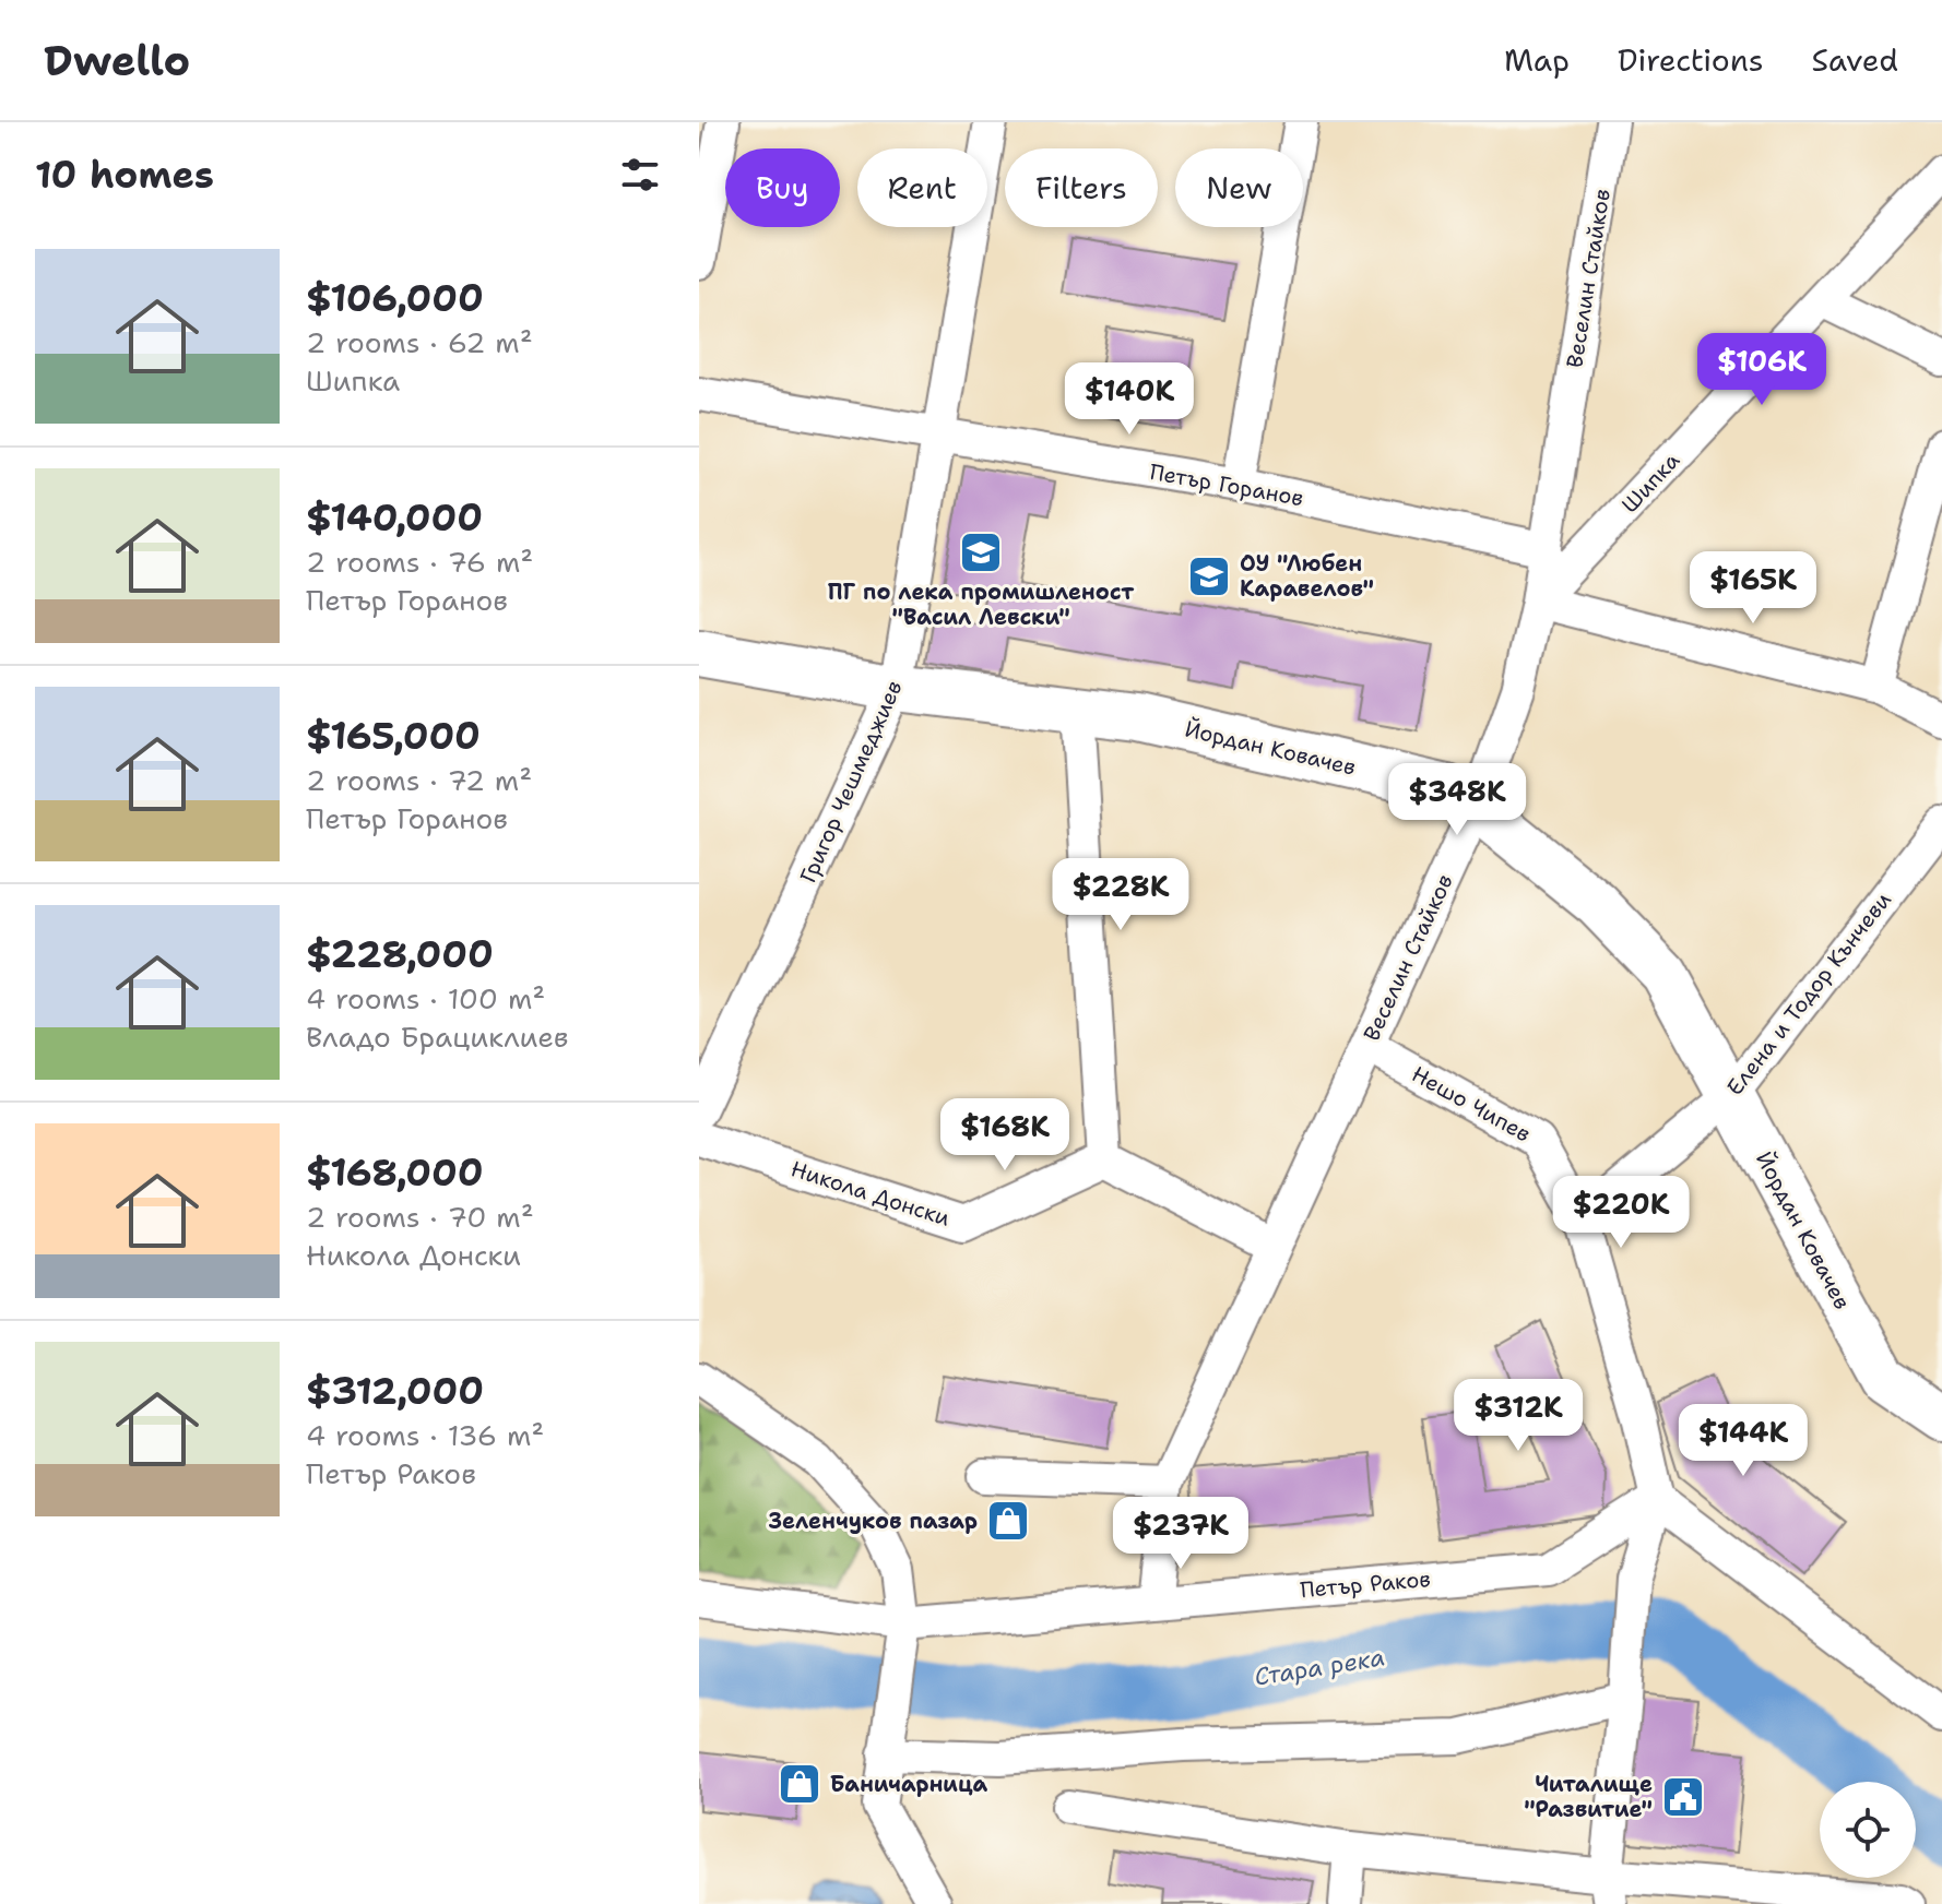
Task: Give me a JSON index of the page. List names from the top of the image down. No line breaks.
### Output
{"streets":{"street":["Веселин Стайков","Шипка","Петър Горанов","Йордан Ковачев","Григор Чешмеджиев","Елена и Тодор Кънчеви","Нешо Чипев","Никола Донски","Петър Раков"]},"crossings":[["Веселин Стайков","Шипка"],["Веселин Стайков","Петър Горанов"],["Веселин Стайков","Йордан Ковачев"],["Веселин Стайков","Нешо Чипев"],["Веселин Стайков","Петър Раков"],["Петър Горанов","Григор Чешмеджиев"],["Йордан Ковачев","Григор Чешмеджиев"],["Йордан Ковачев","Елена и Тодор Кънчеви"],["Елена и Тодор Кънчеви","Нешо Чипев"],["Нешо Чипев","Петър Раков"]],"water":["Стара река"],"places":{"school or university":["ПГ по лека промишленост \"Васил Левски\"","ОУ \"Любен Каравелов\""],"shop":["Зеленчуков пазар","Баничарница"],"public building":["Читалище \"Развитие\""]},"page":{"header":"Dwello","nav":["Map","Directions","Saved"],"heading":"10 homes","chip":["Buy","Rent","Filters","New"],"list":[{"name":"$106,000","note":"2 rooms · 62 m² · Шипка"},{"name":"$140,000","note":"2 rooms · 76 m² · Петър Горанов"},{"name":"$165,000","note":"2 rooms · 72 m² · Петър Горанов"},{"name":"$228,000","note":"4 rooms · 100 m² · Владо Брациклиев"},{"name":"$168,000","note":"2 rooms · 70 m² · Никола Донски"},{"name":"$312,000","note":"4 rooms · 136 m² · Петър Раков"}],"price":["$106K","$140K","$165K","$348K","$228K","$168K","$220K","$312K","$144K","$237K"]}}
